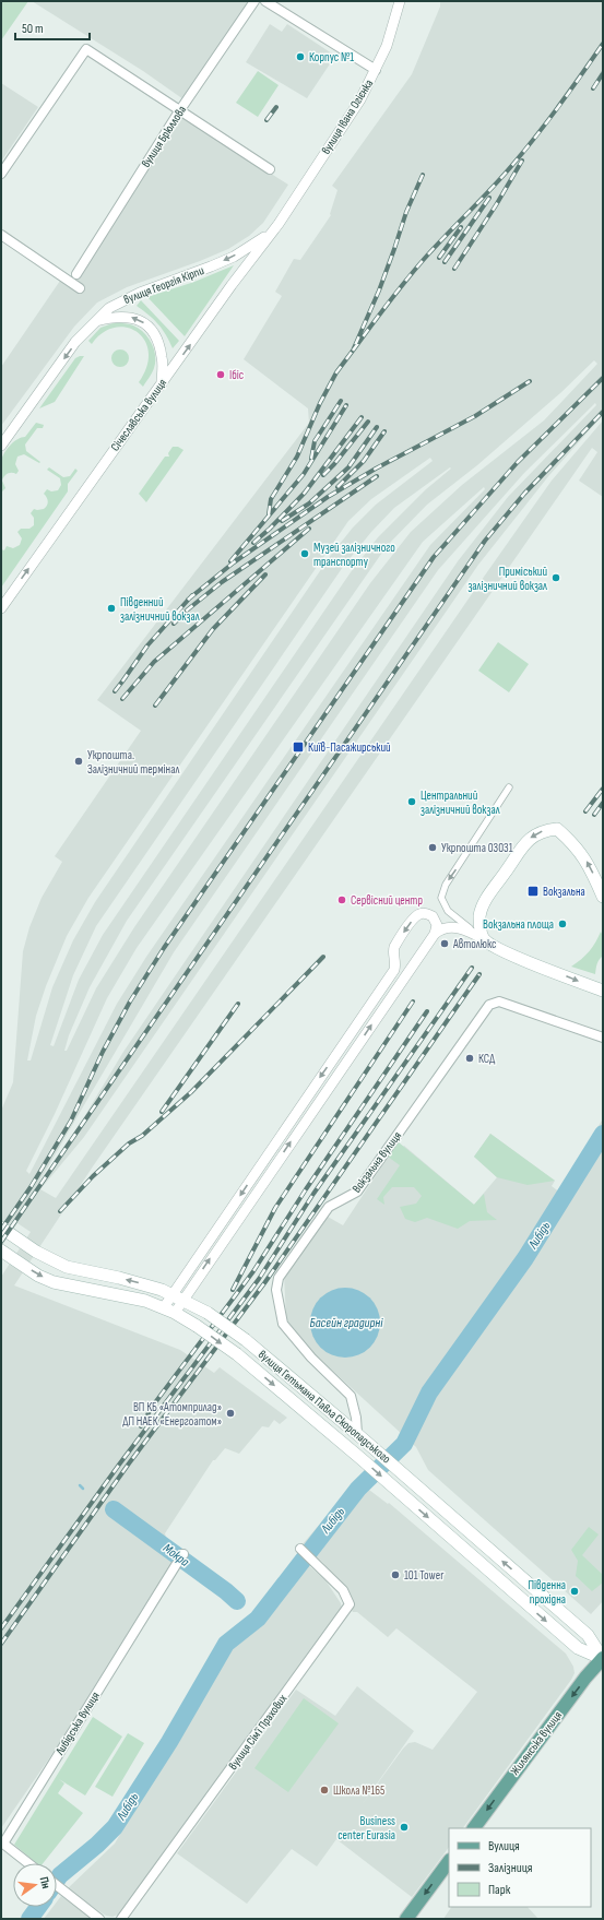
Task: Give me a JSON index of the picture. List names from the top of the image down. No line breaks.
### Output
{"streets":{"main road":["вулиця Гетьмана Павла Скоропадського","Жилянська вулиця"],"street":["вулиця Івана Огієнка","вулиця Брюллова","вулиця Георгія Кірпи","Січеславська вулиця","Вокзальна вулиця","Либідська вулиця","вулиця Сімʼї Прахових"]},"crossings":[["вулиця Івана Огієнка","вулиця Георгія Кірпи"],["вулиця Івана Огієнка","Січеславська вулиця"],["вулиця Георгія Кірпи","Січеславська вулиця"],["Вокзальна вулиця","вулиця Гетьмана Павла Скоропадського"],["вулиця Гетьмана Павла Скоропадського","Жилянська вулиця"]],"one_way":["вулиця Георгія Кірпи","Січеславська вулиця","Жилянська вулиця"],"water":["Либідь","Басейн градирні","Мокра"],"places":{"other":["Корпус №1","Ібіс","Музей залізничного транспорту","Приміський залізничний вокзал","Південний залізничний вокзал","Укрпошта. Залізничний термінал","Центральний залізничний вокзал","Укрпошта 03031","Сервісний центр","Вокзальна площа","Автолюкс","КСД","ВП КБ «Атомприлад» ДП НАЕК «Енергоатом»","101 Tower","Південна прохідна","Школа №165","Business center Eurasia"],"transit":["Київ-Пасажирський","Вокзальна"]},"legend":["Вулиця","Залізниця","Парк"],"scale_bar":"50 m","north":"right"}
